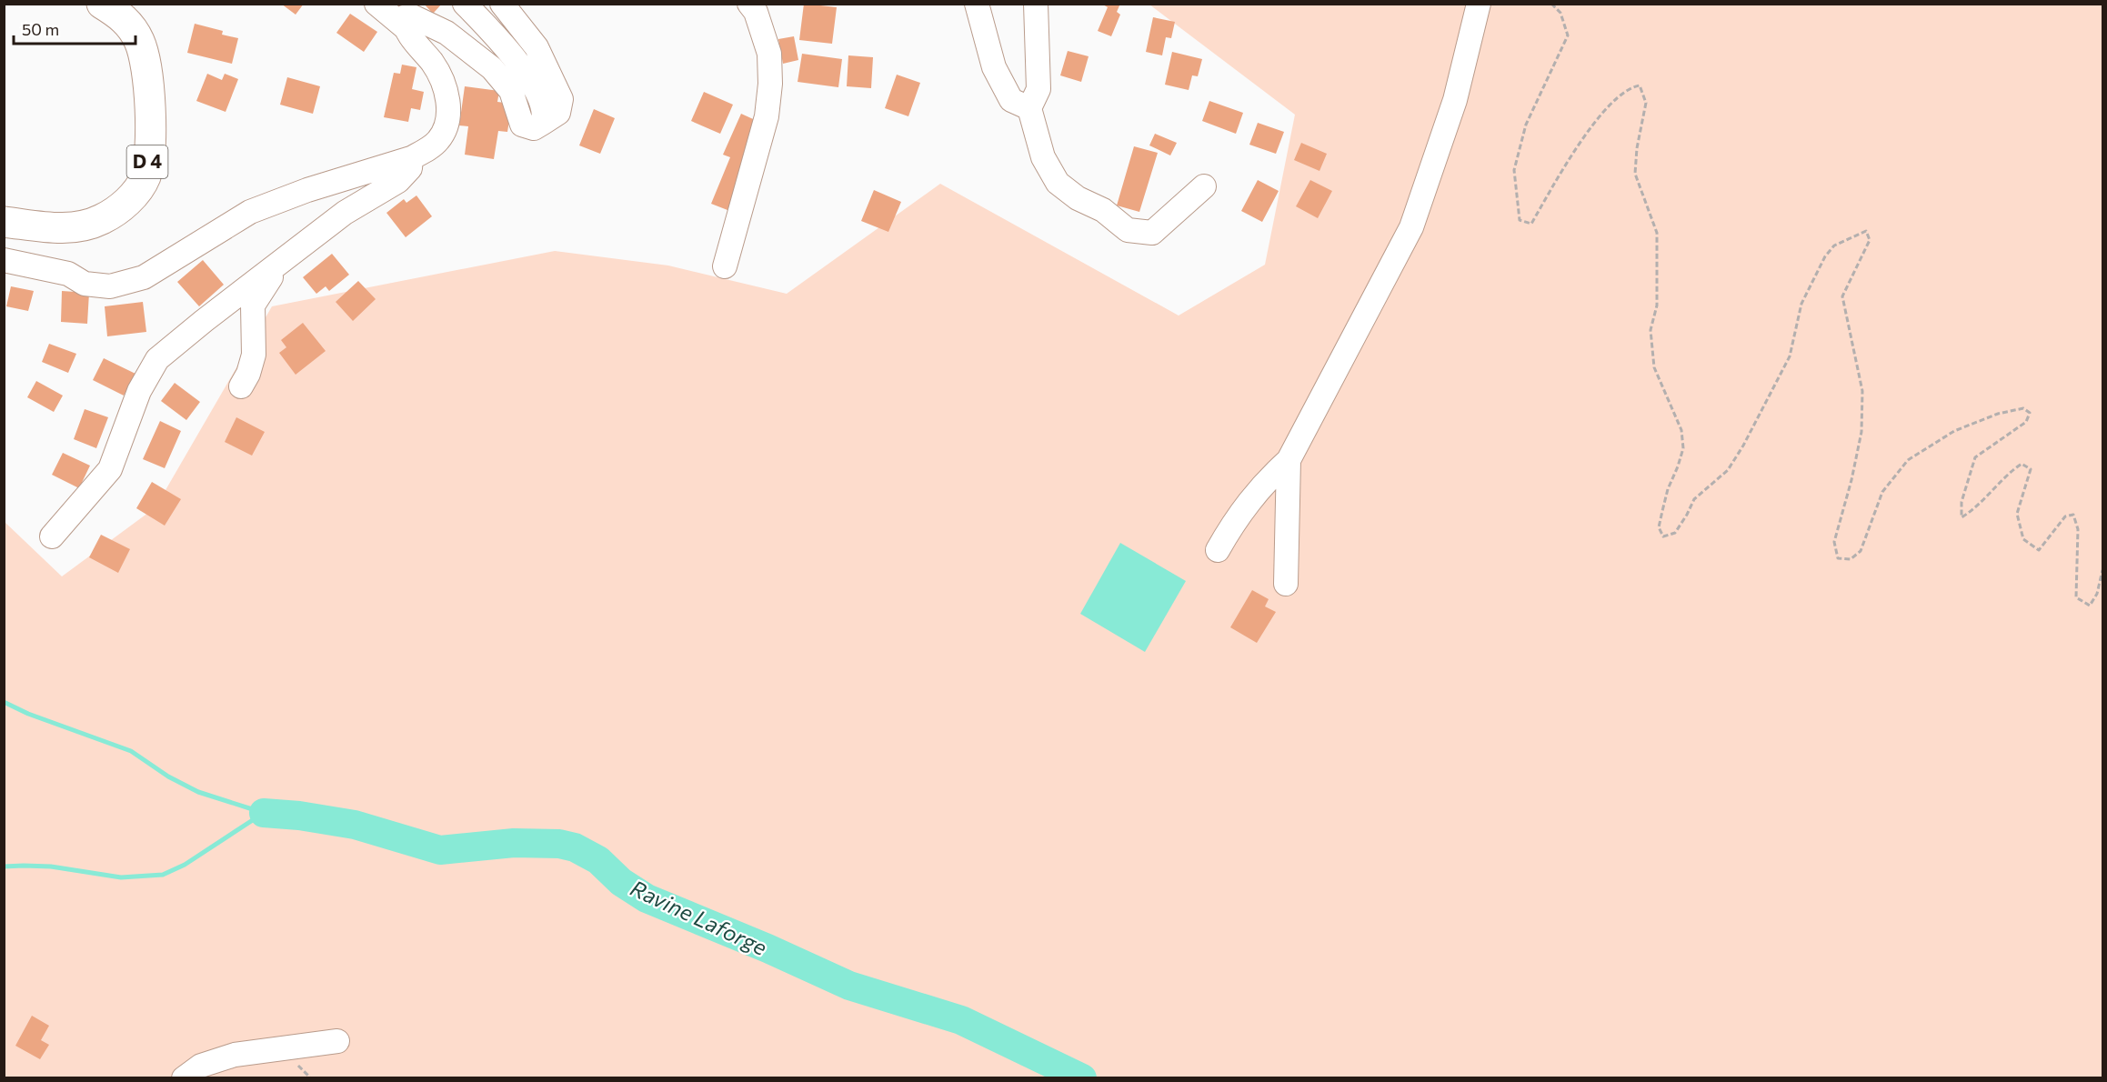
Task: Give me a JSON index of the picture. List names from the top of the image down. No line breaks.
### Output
{"streets":{"main road":["D 4"]},"water":["Ravine Laforge"],"scale_bar":"50 m"}
